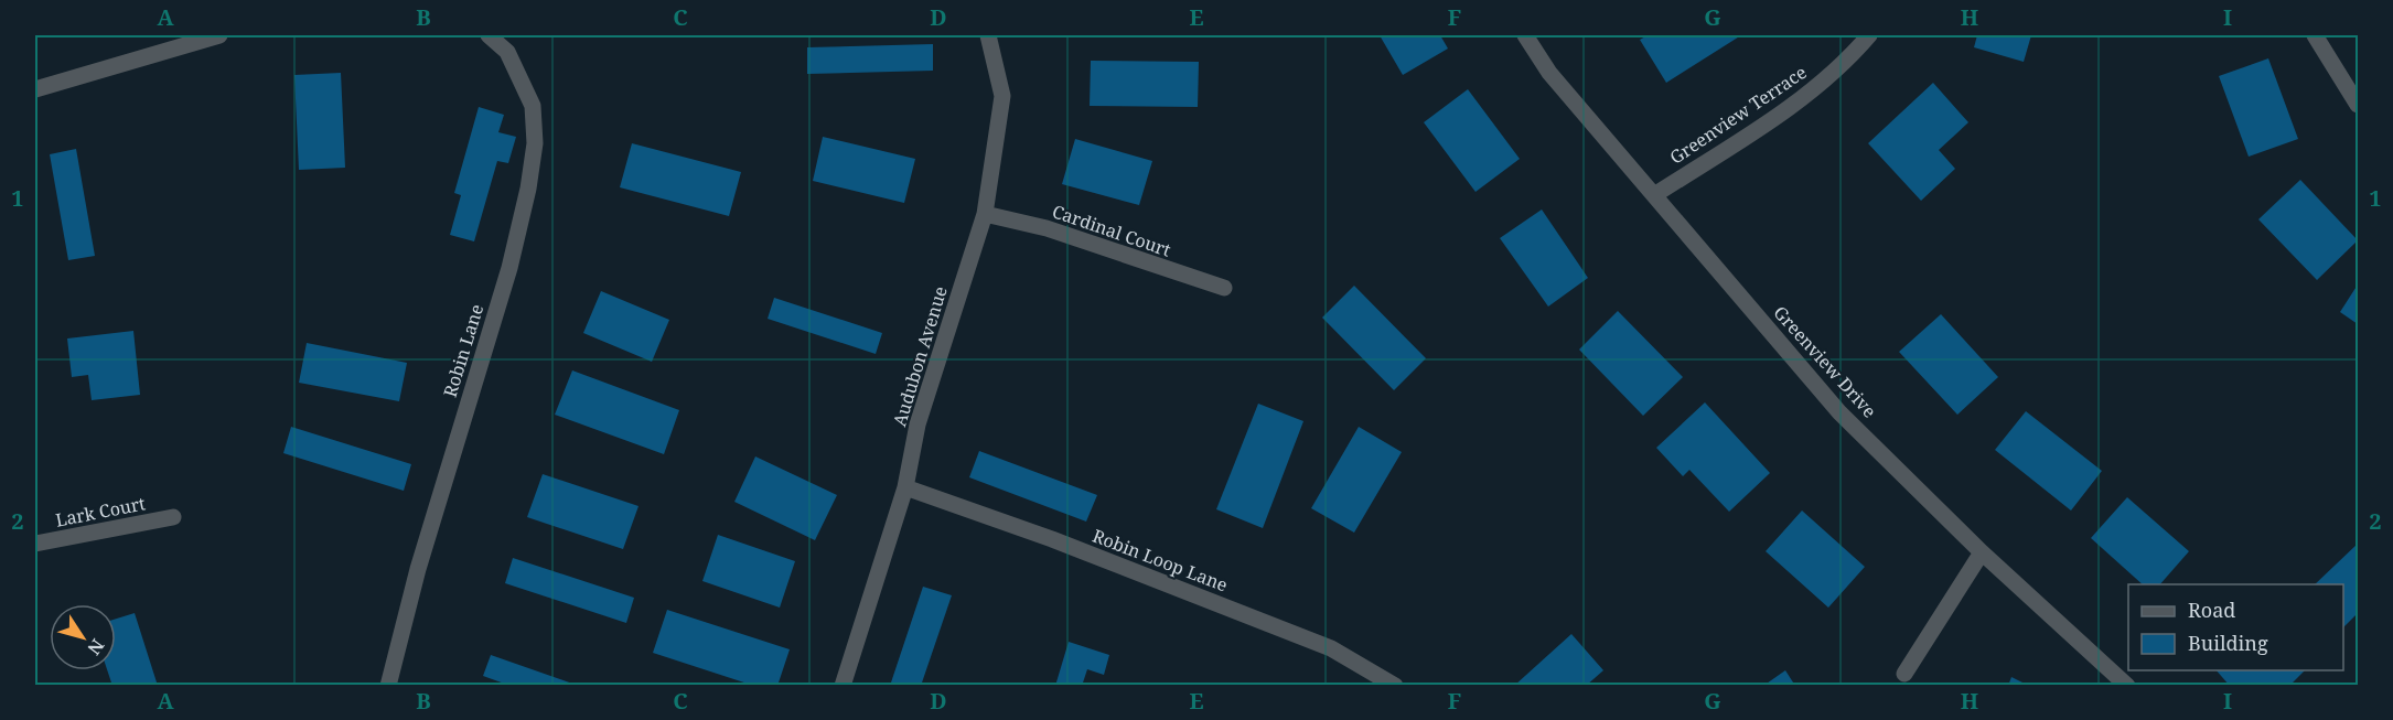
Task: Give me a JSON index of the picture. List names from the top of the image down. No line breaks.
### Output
{"streets":{"street":["Greenview Terrace","Cardinal Court","Robin Lane","Audubon Avenue","Greenview Drive","Lark Court","Robin Loop Lane"]},"crossings":[["Greenview Terrace","Greenview Drive"],["Cardinal Court","Audubon Avenue"],["Audubon Avenue","Robin Loop Lane"]],"legend":["Road","Building"],"north":"bottom right","grid":{"columns":["A","B","C","D","E","F","G","H","I"],"rows":["1","2"]}}
